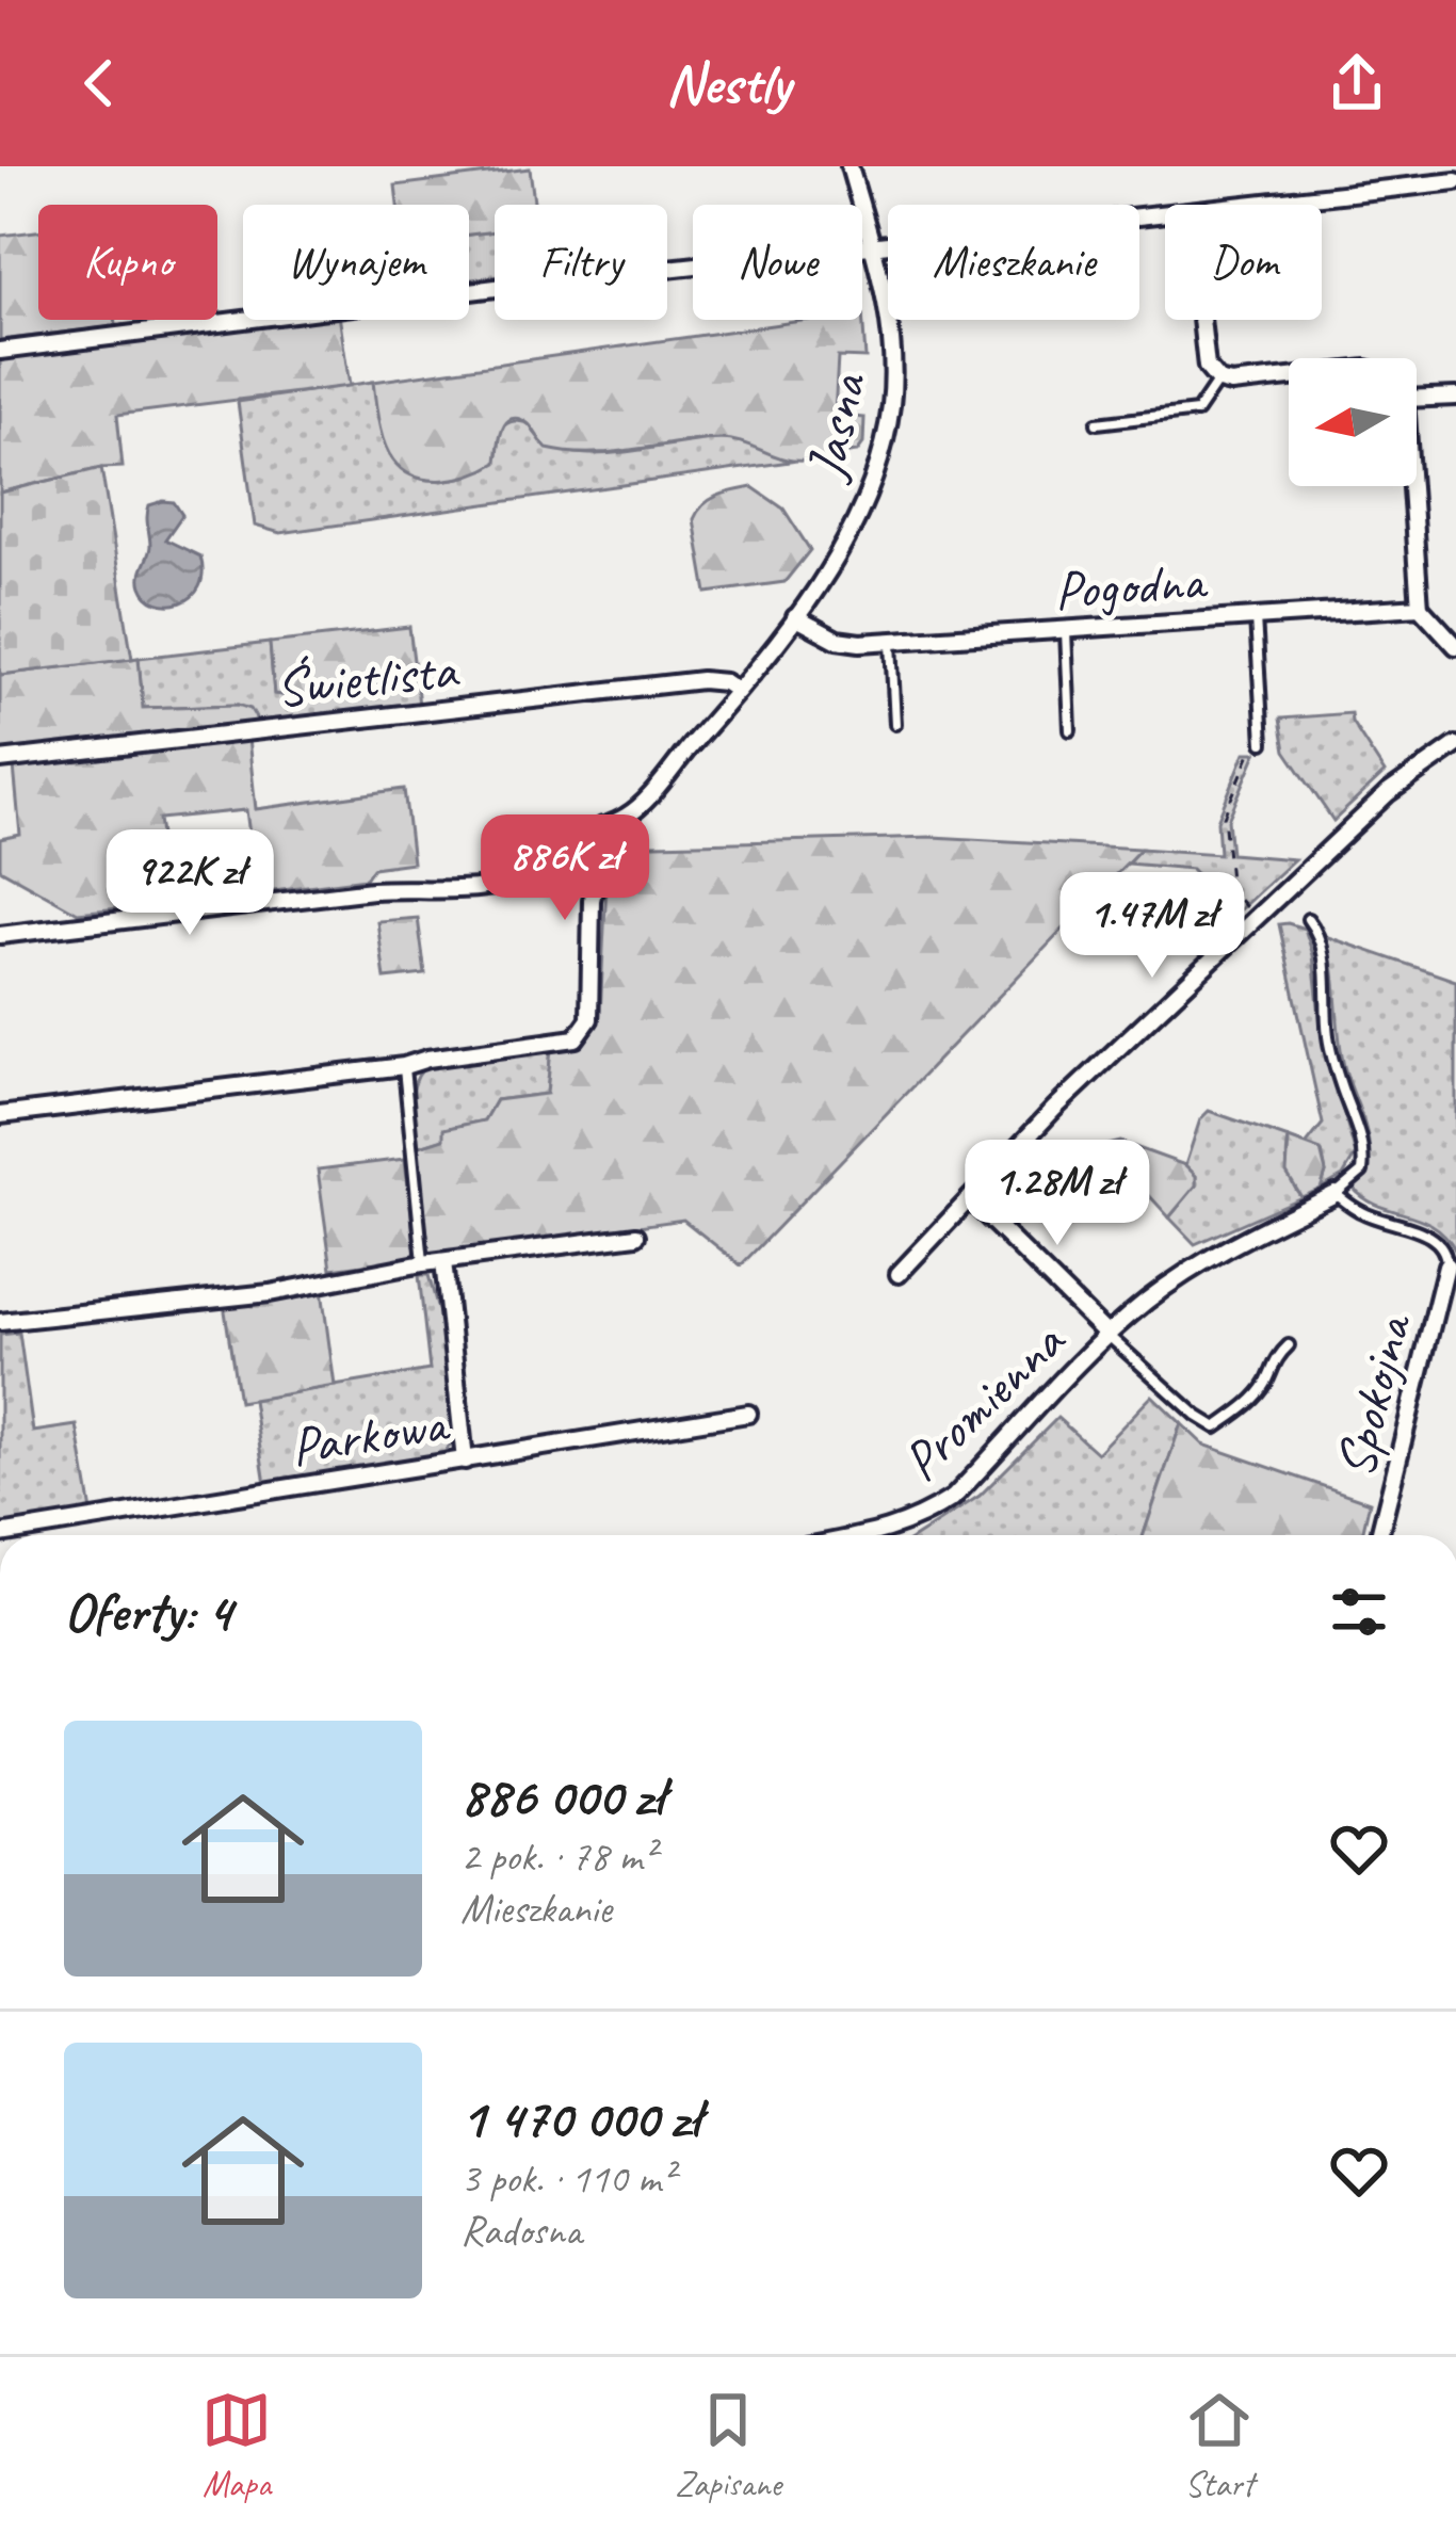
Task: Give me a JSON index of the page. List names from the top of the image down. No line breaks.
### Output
{"streets":{"street":["Jasna","Pogodna","Świetlista","Spokojna","Promienna","Parkowa"]},"crossings":[["Jasna","Pogodna"],["Jasna","Świetlista"]],"north":"left","page":{"header":"Nestly","chip":["Kupno","Wynajem","Filtry","Nowe","Mieszkanie","Dom"],"price":["886K zł","922K zł","1.47M zł","1.28M zł"],"heading":"Oferty: 4","list":[{"name":"886 000 zł","note":"2 pok. · 78 m² · Mieszkanie"},{"name":"1 470 000 zł","note":"3 pok. · 110 m² · Radosna"}],"tabs":["Mapa","Zapisane","Start"]}}
